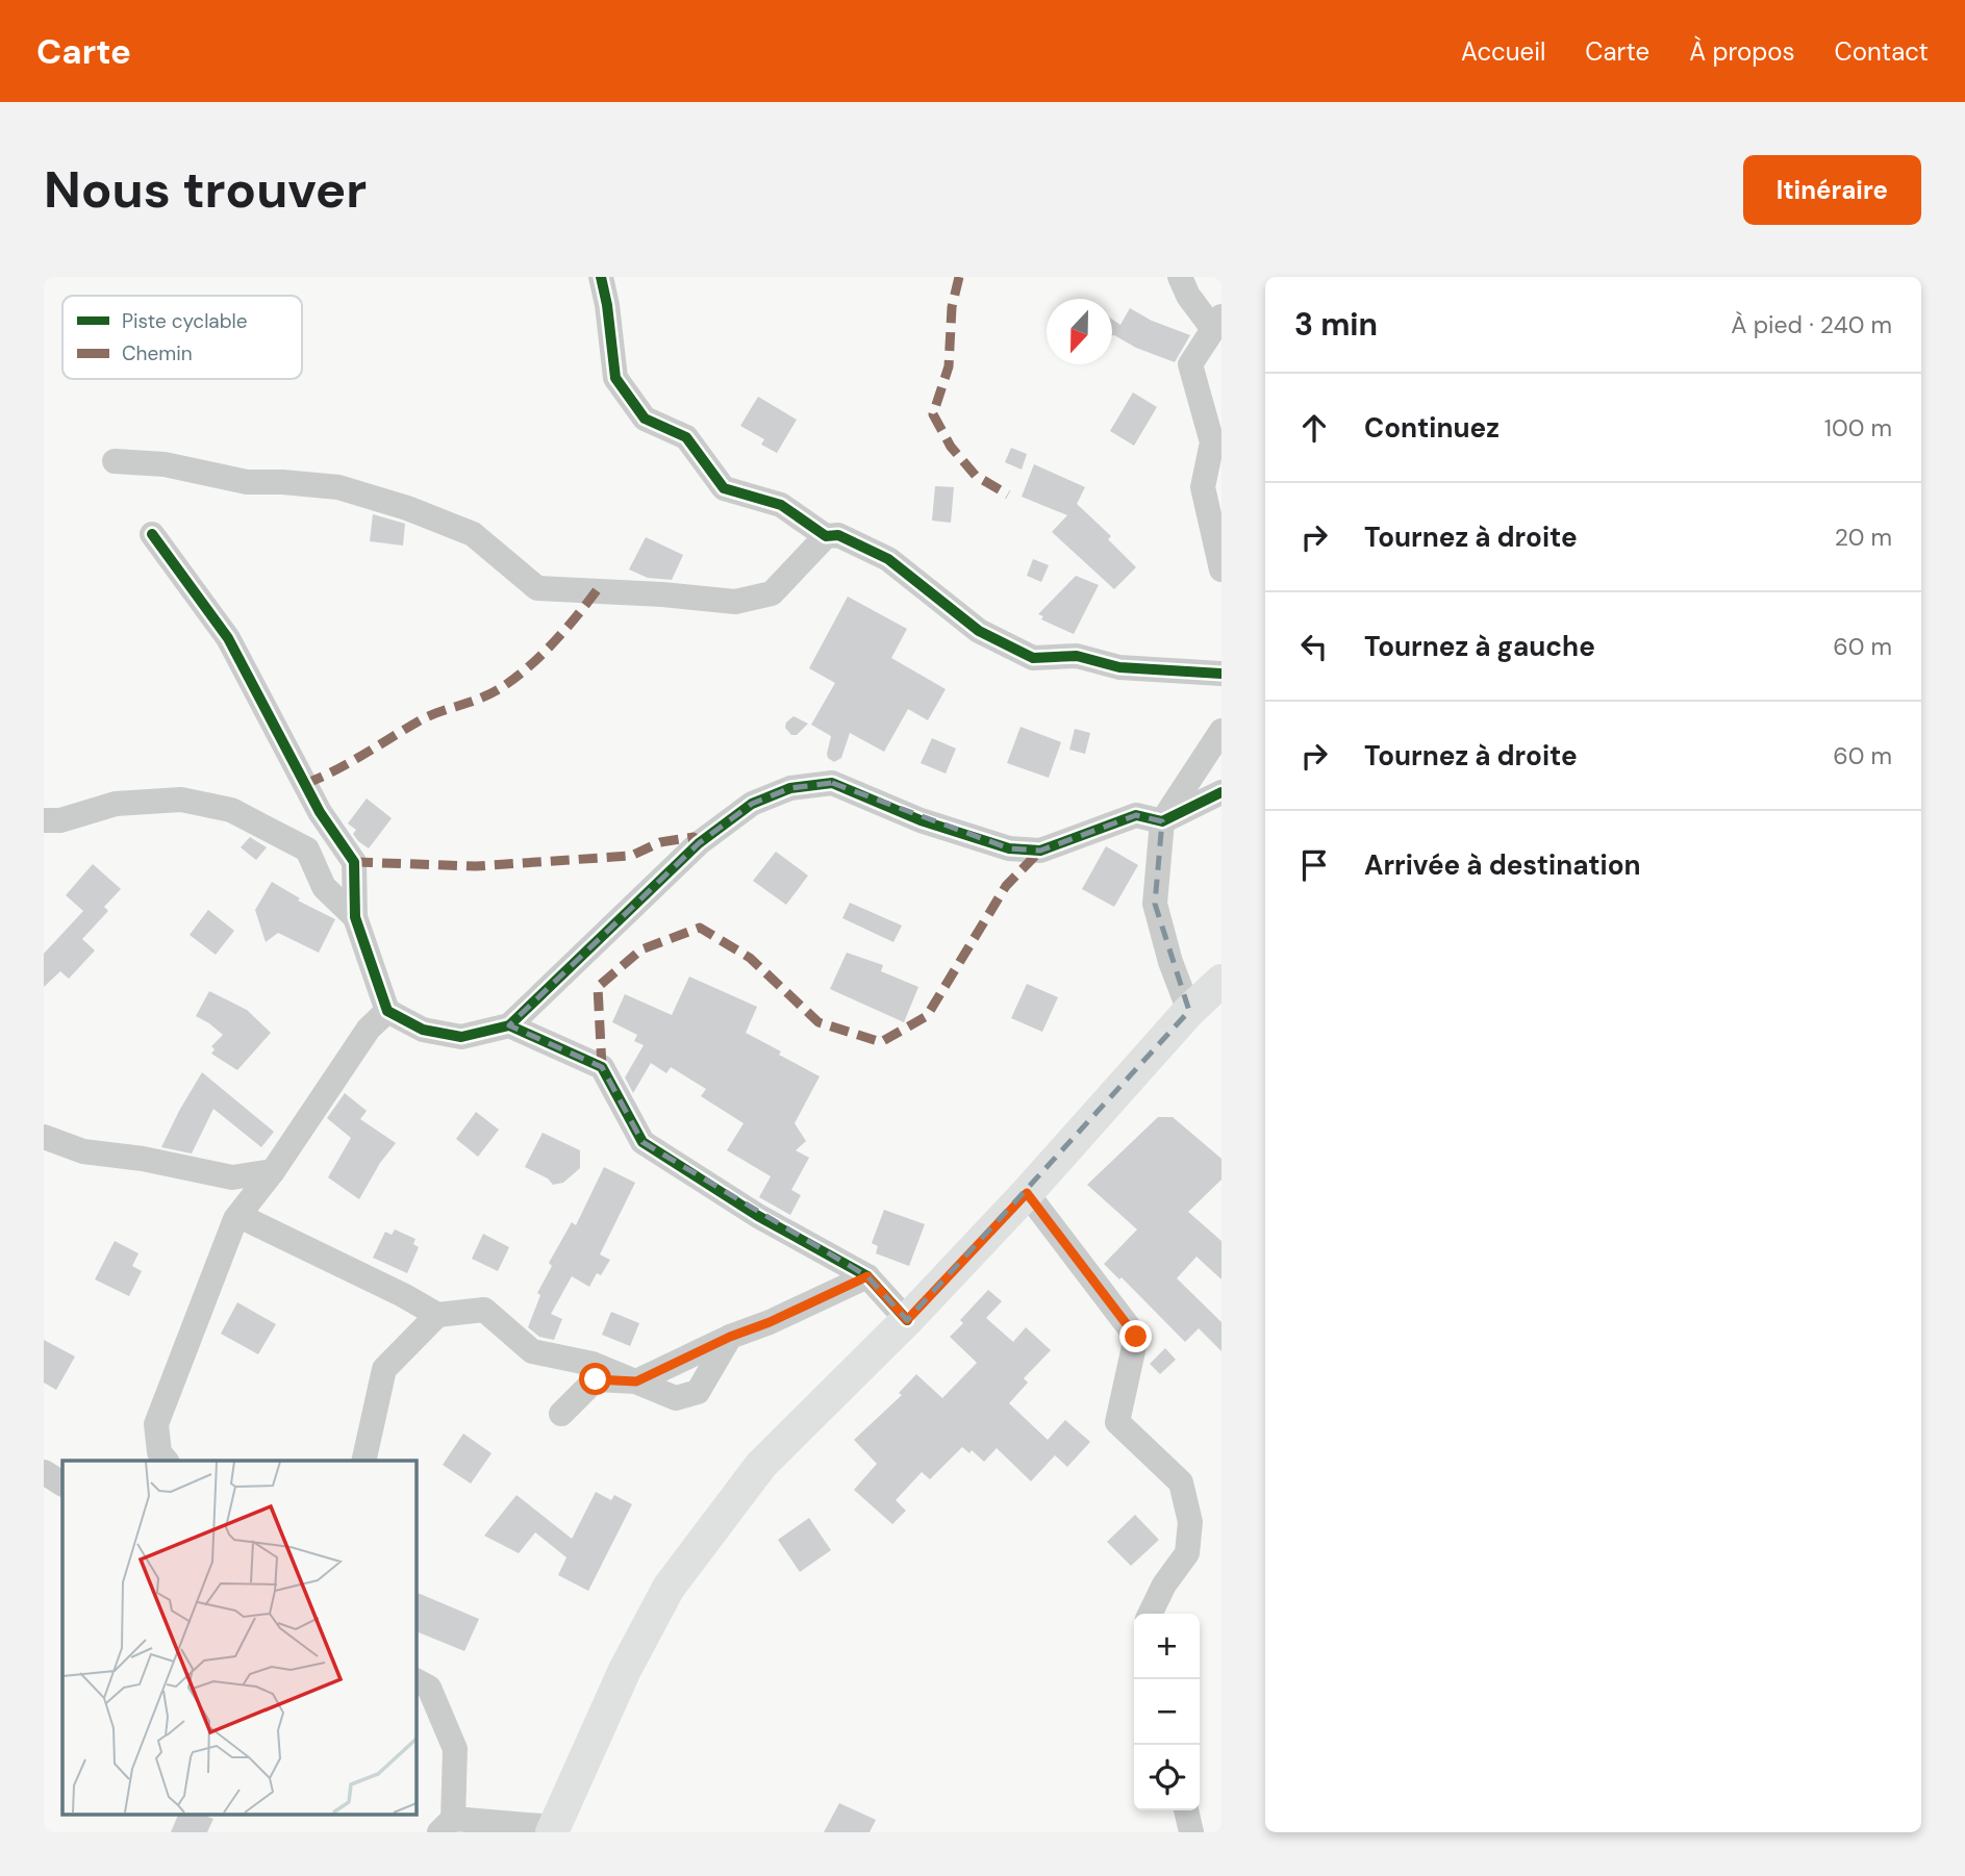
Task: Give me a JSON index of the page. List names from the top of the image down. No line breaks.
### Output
{"legend":["Piste cyclable","Chemin"],"north":"bottom","page":{"header":"Carte","nav":["Accueil","Carte","À propos","Contact"],"buttons":"Itinéraire","title":"Nous trouver","heading":["3 min","À pied · 240 m"],"list":[["Continuez","100 m"],["Tournez à droite","20 m"],["Tournez à gauche","60 m"],["Tournez à droite","60 m"],"Arrivée à destination"],"map_buttons":["+","−"]}}
